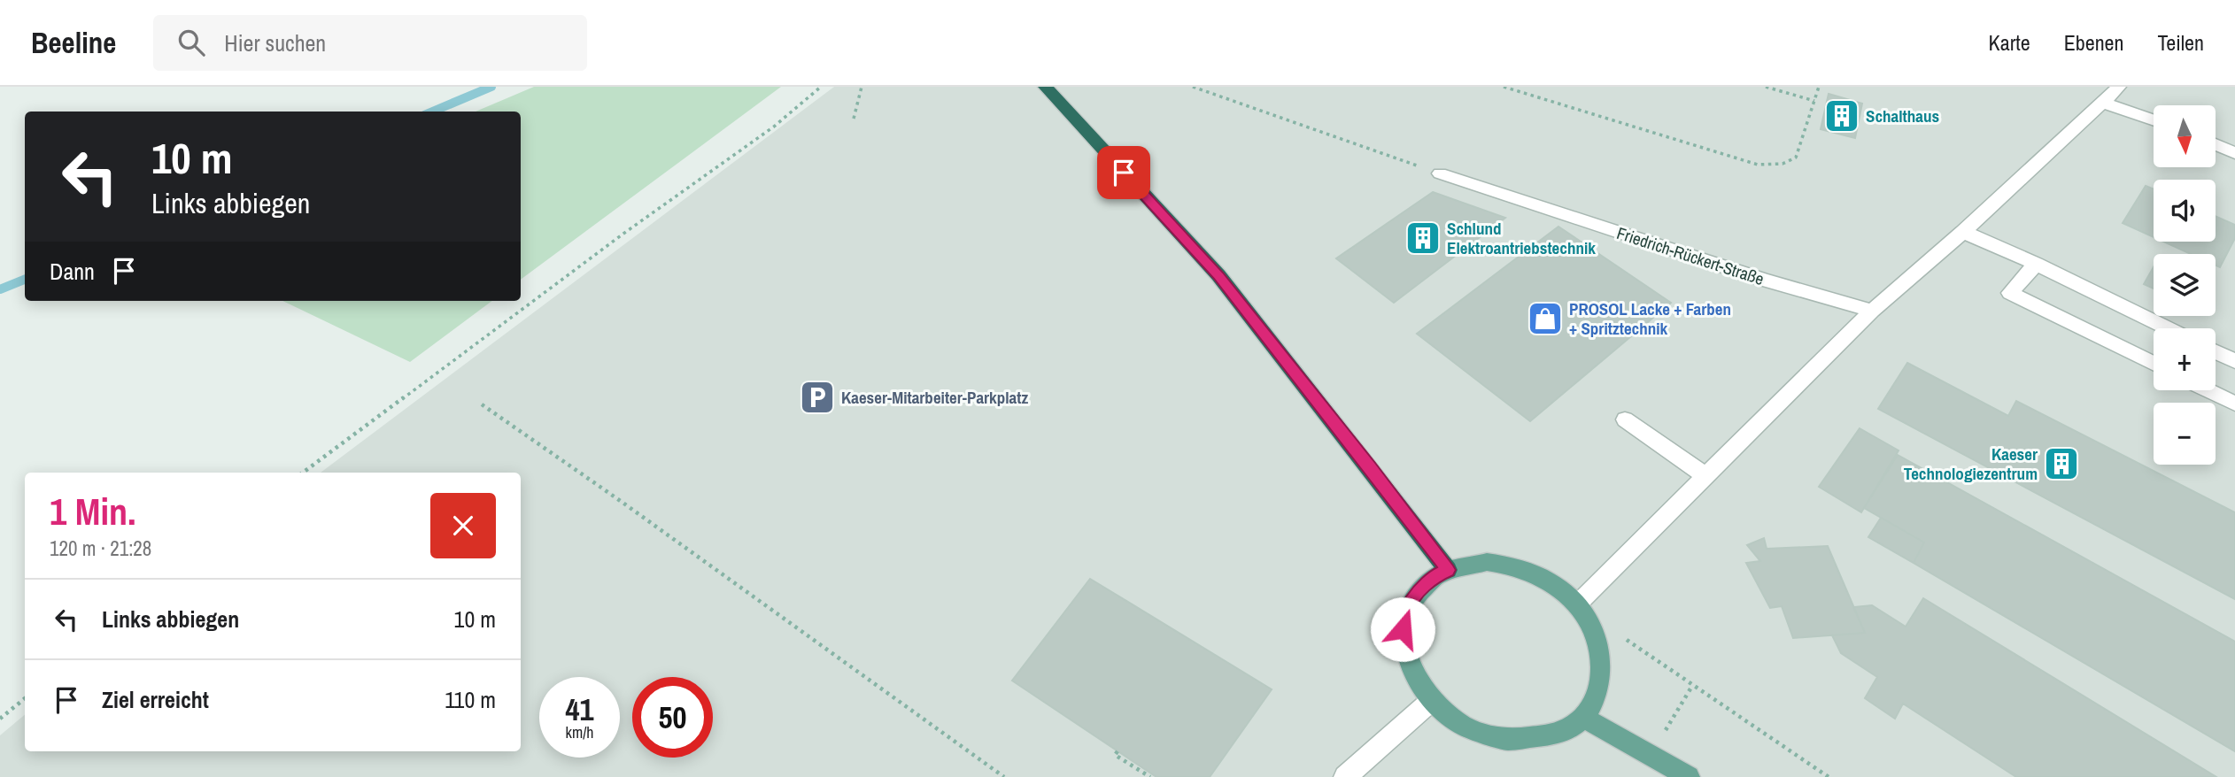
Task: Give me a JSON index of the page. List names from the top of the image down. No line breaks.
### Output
{"streets":{"street":["Friedrich-Rückert-Straße"]},"places":{"building":["Schalthaus","Schlund Elektroantriebstechnik","Kaeser Technologiezentrum"],"shop":["PROSOL Lacke + Farben + Spritztechnik"],"parking":["Kaeser-Mitarbeiter-Parkplatz"]},"north":"bottom","page":{"header":"Beeline","search":"Hier suchen","nav":["Karte","Ebenen","Teilen"],"map_buttons":["+","−"],"turn":["10 m","Links abbiegen"],"then":"Dann","heading":["1 Min.","120 m · 21:28"],"list":[{"name":"Links abbiegen","value":"10 m"},{"name":"Ziel erreicht","value":"110 m"}],"speed":"41 km/h","limit":"50"}}
